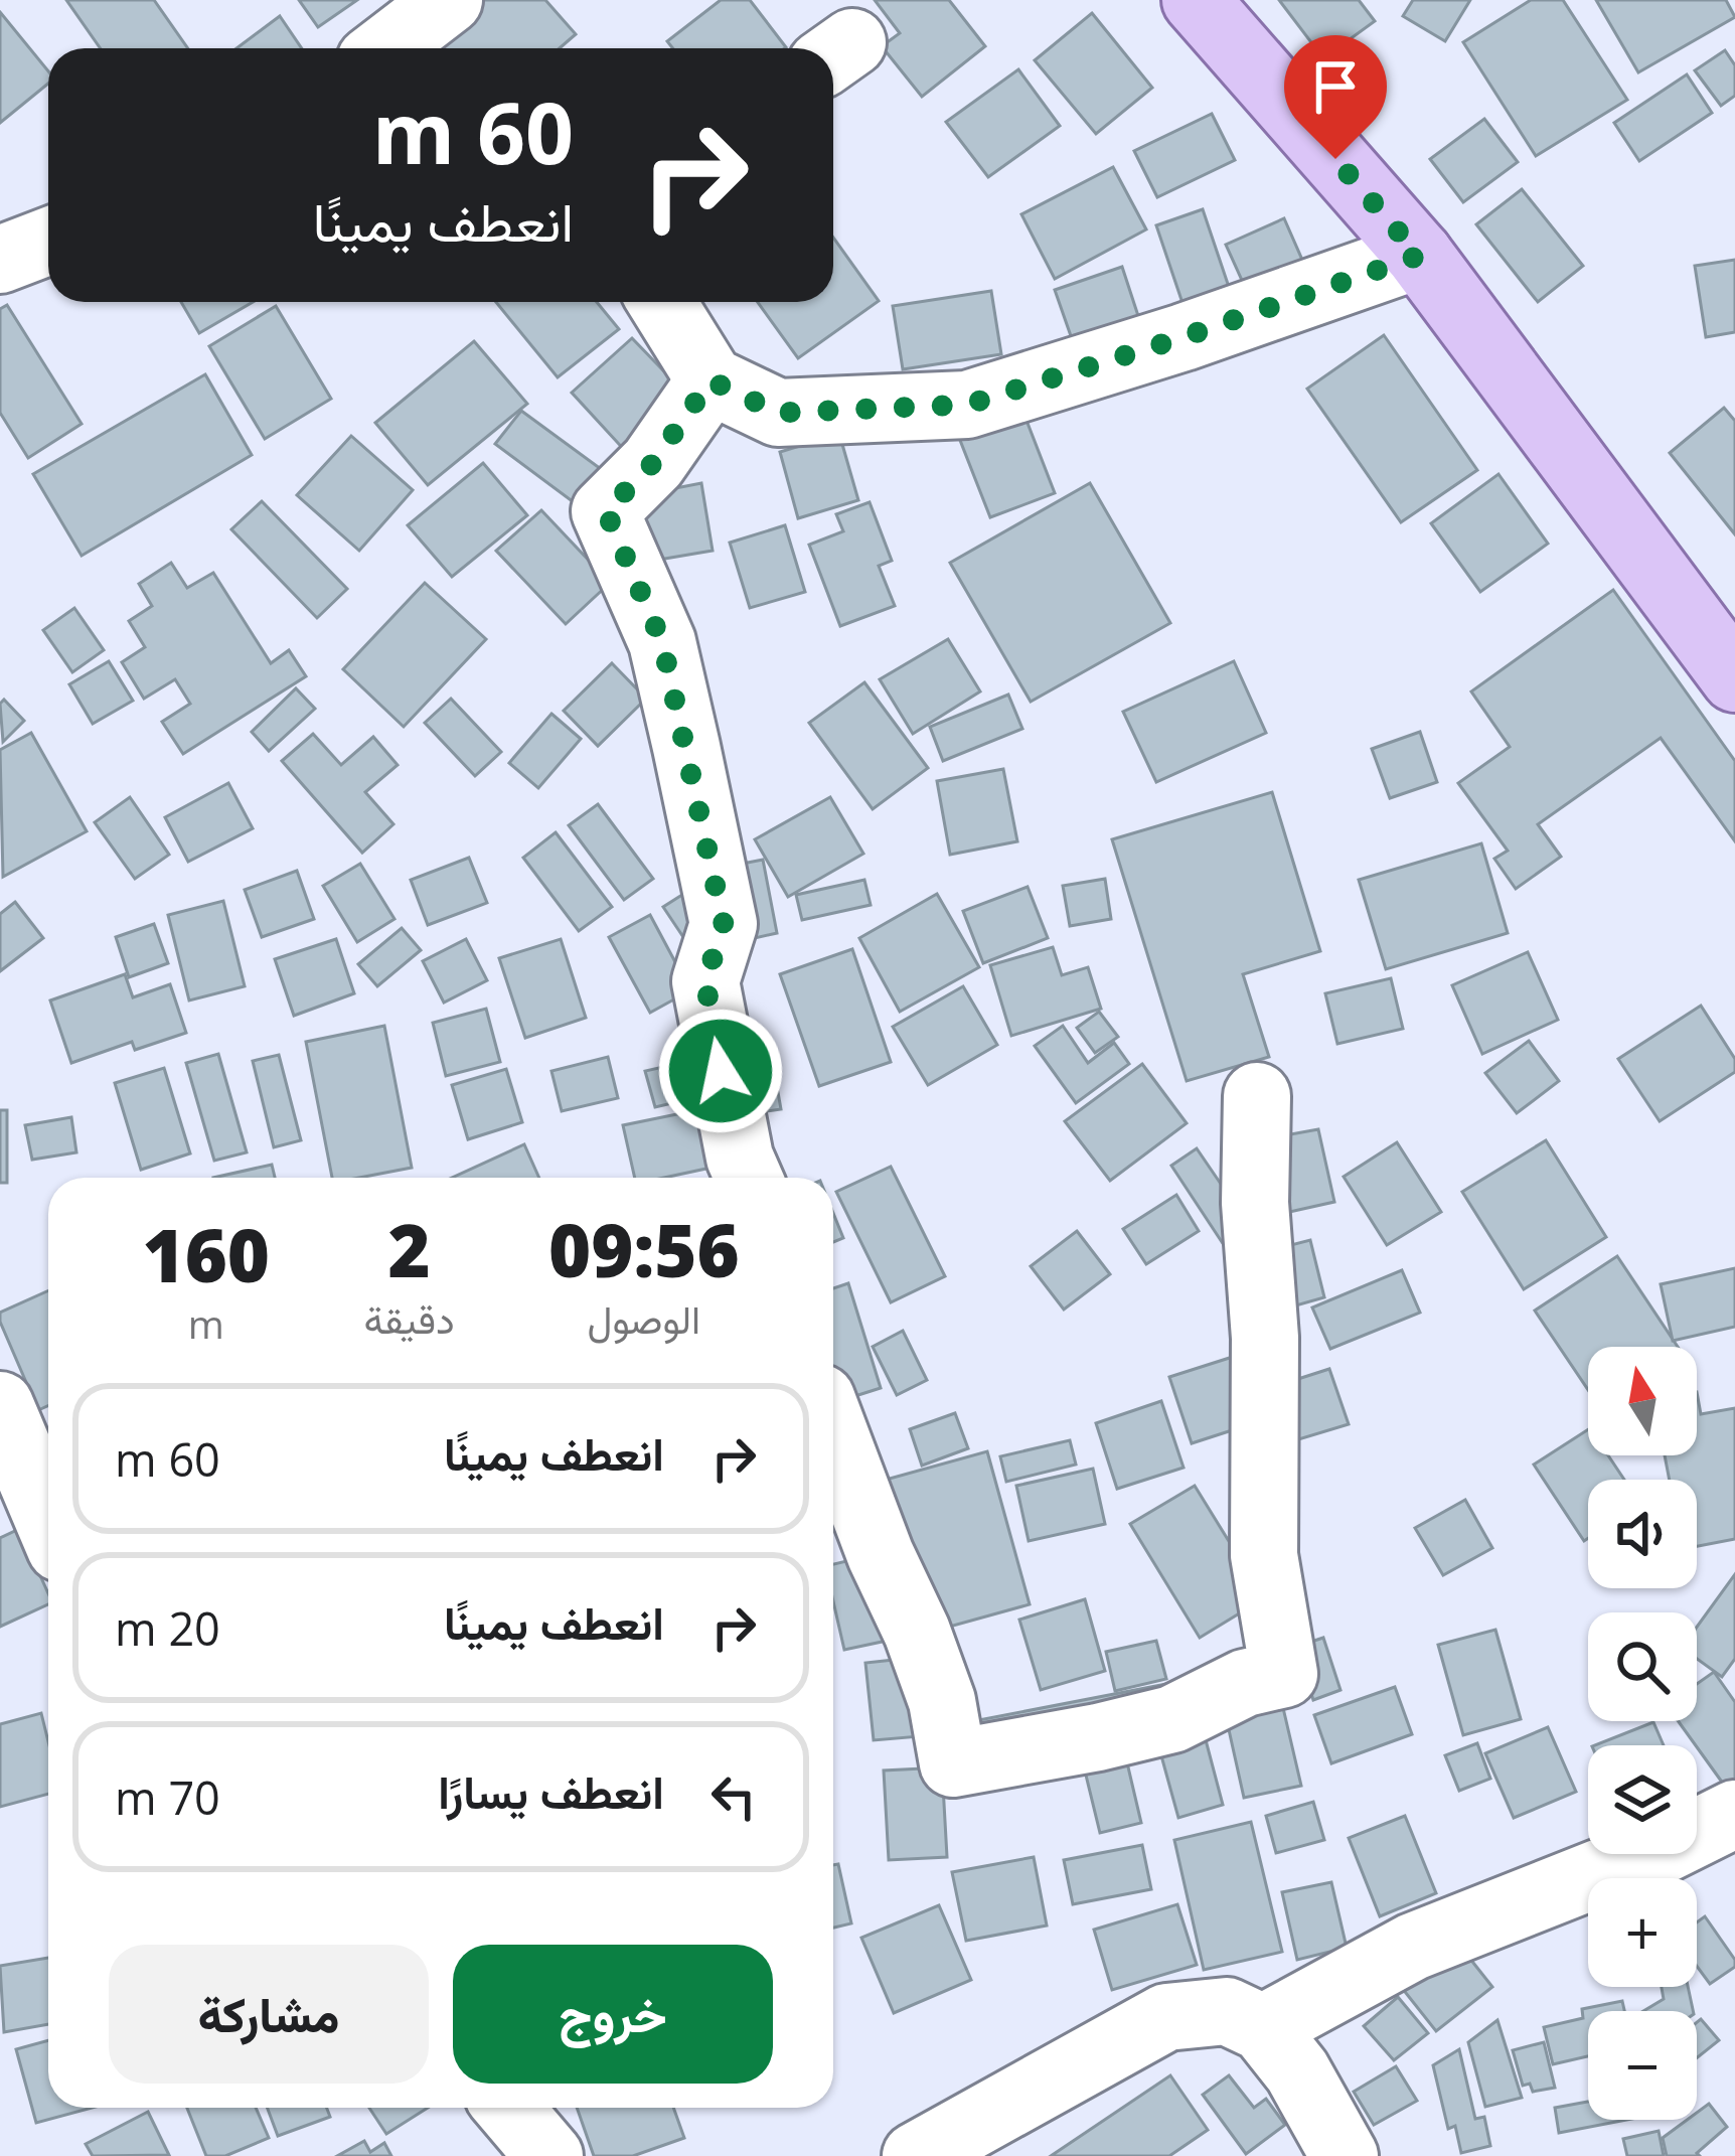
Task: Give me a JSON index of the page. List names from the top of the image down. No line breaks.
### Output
{"north":"top","page":{"turn":["60 m","انعطف يمينًا"],"eta":["09:56","الوصول","2","دقيقة","160","m"],"map_buttons":["+","−"],"list":[{"name":"انعطف يمينًا","value":"60 m"},{"name":"انعطف يمينًا","value":"20 m"},{"name":"انعطف يسارًا","value":"70 m"}],"buttons":["خروج","مشاركة"]}}
